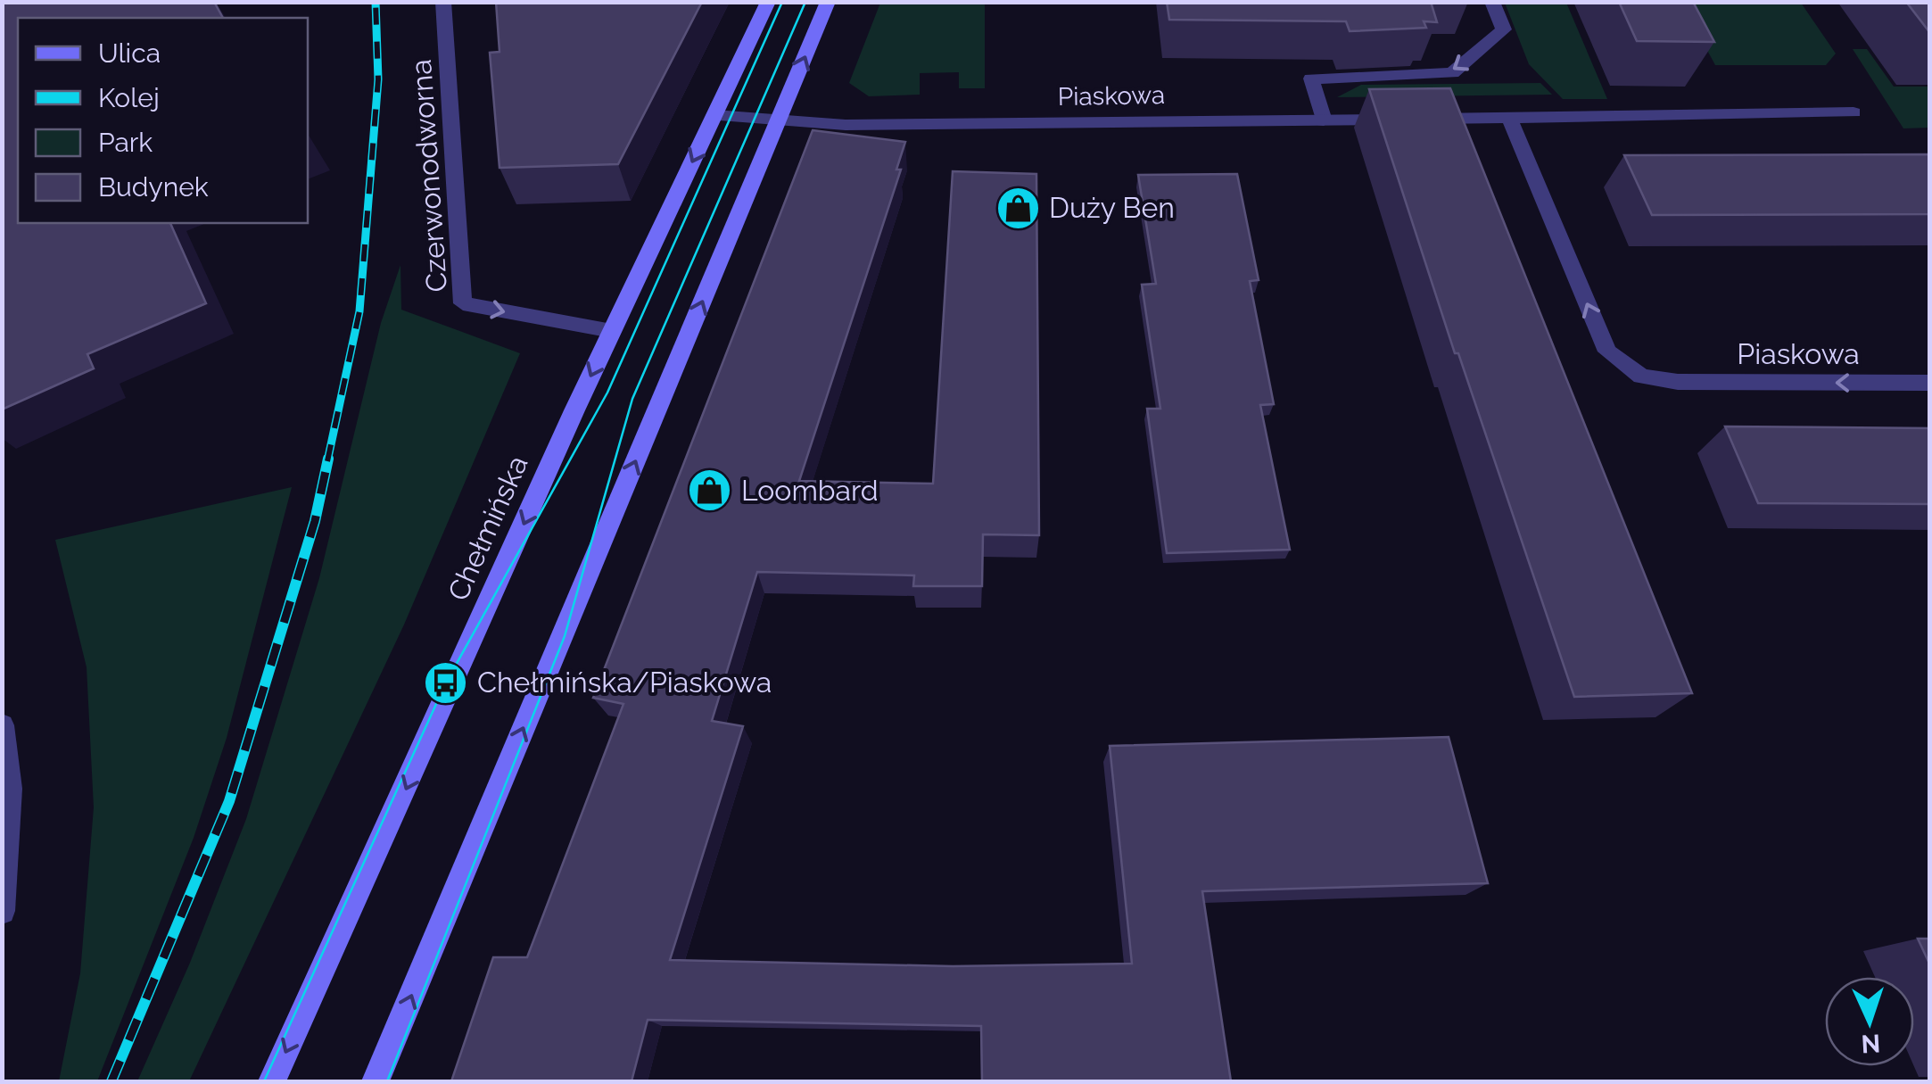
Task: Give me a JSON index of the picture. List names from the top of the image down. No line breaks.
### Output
{"streets":{"main road":["Chełmińska"],"street":["Piaskowa","Czerwonodworna"]},"crossings":[["Piaskowa","Chełmińska"],["Czerwonodworna","Chełmińska"]],"one_way":["Czerwonodworna"],"places":{"shop":["Duży Ben","Loombard"],"bus stop":["Chełmińska/Piaskowa"]},"legend":["Ulica","Kolej","Park","Budynek"],"north":"bottom"}
